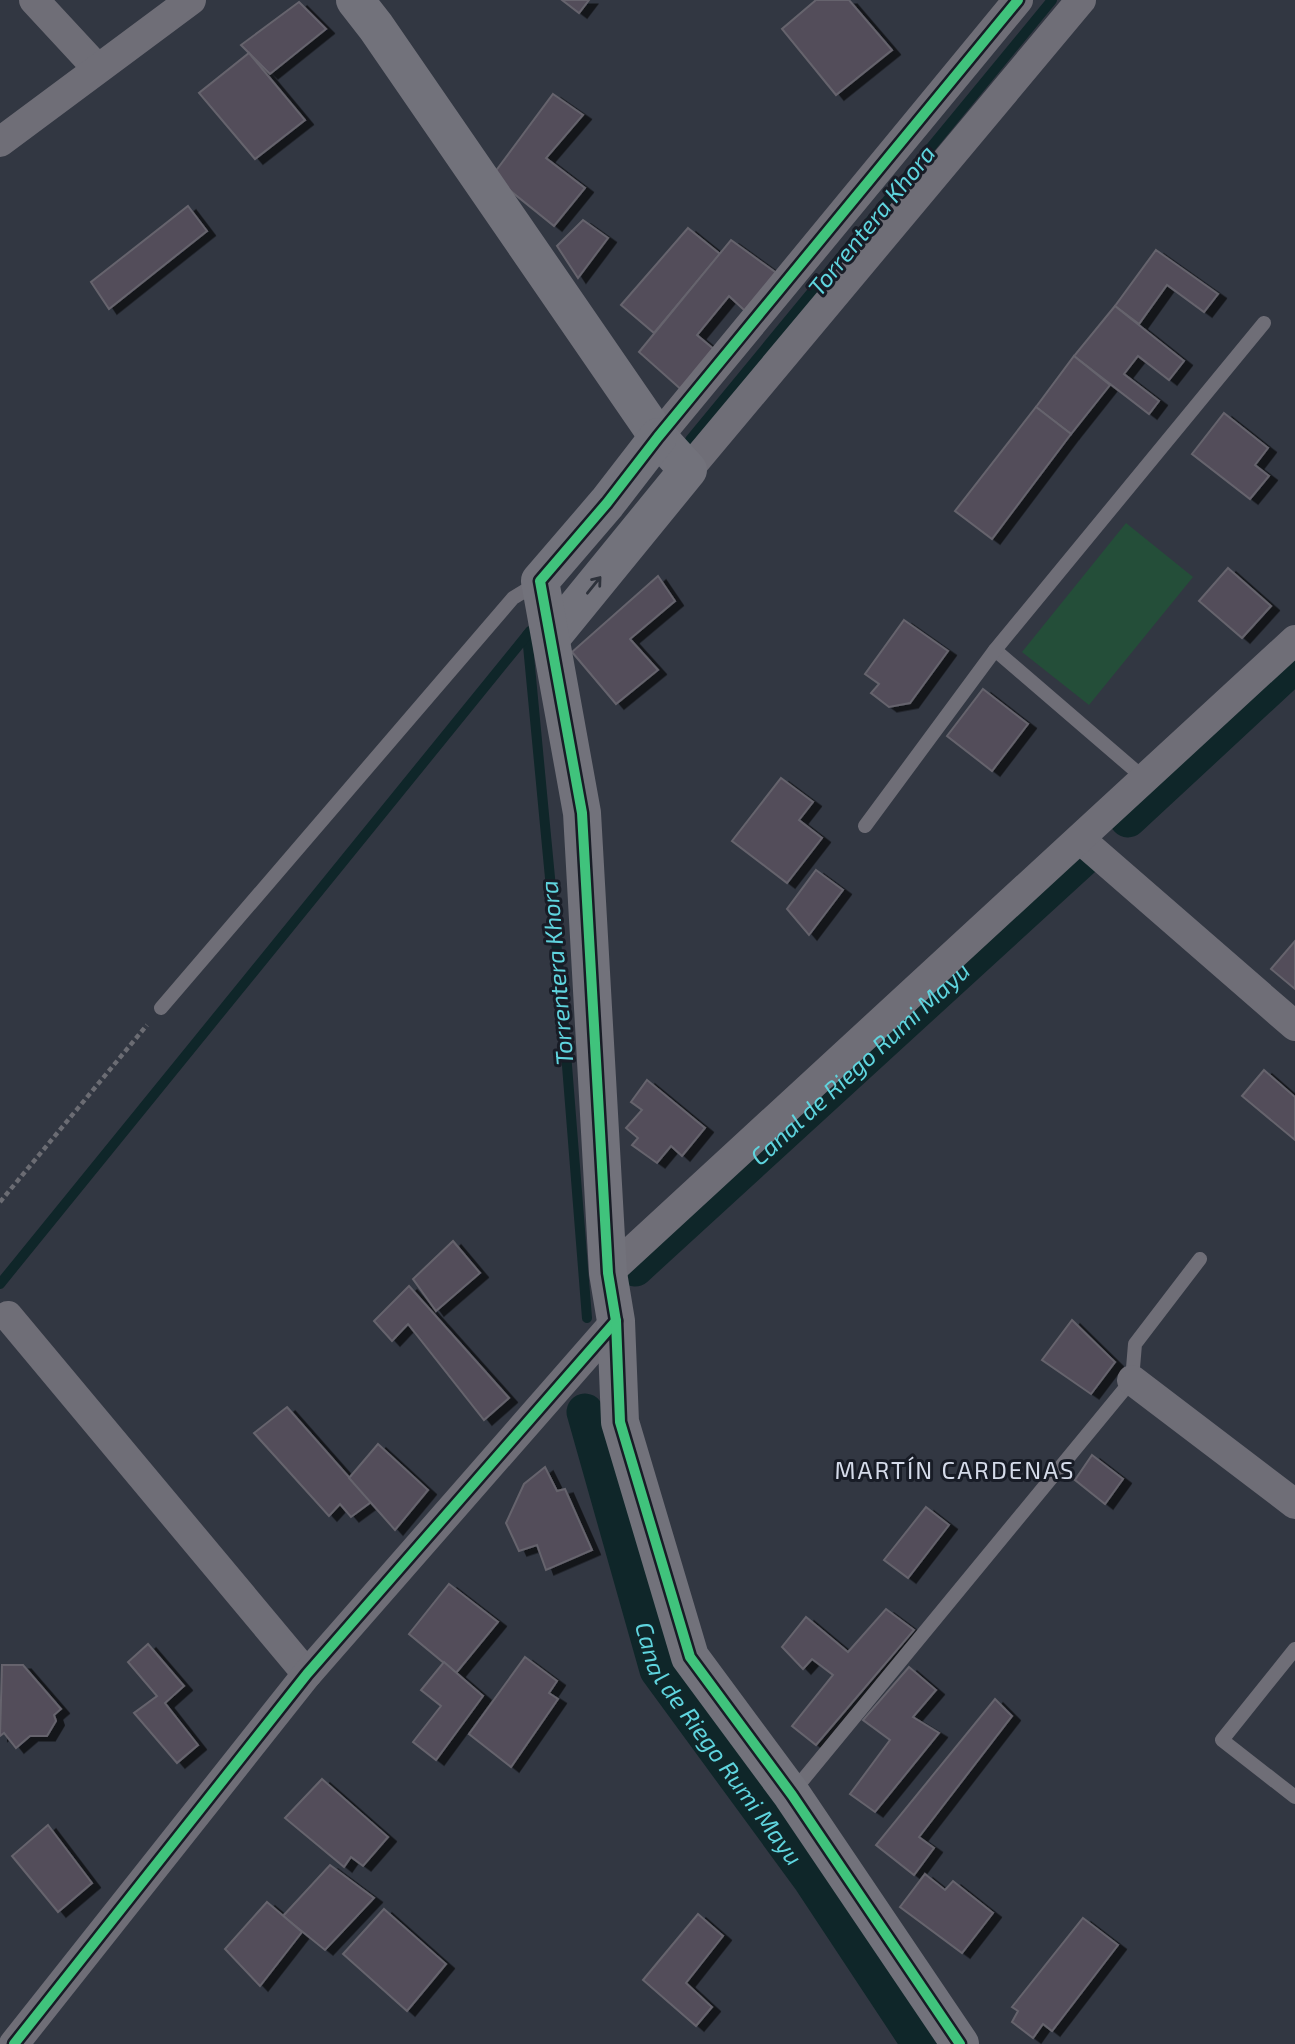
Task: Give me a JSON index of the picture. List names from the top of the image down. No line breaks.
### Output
{"districts":["MARTÍN CARDENAS"],"water":["Torrentera Khora","Canal de Riego Rumi Mayu"]}
